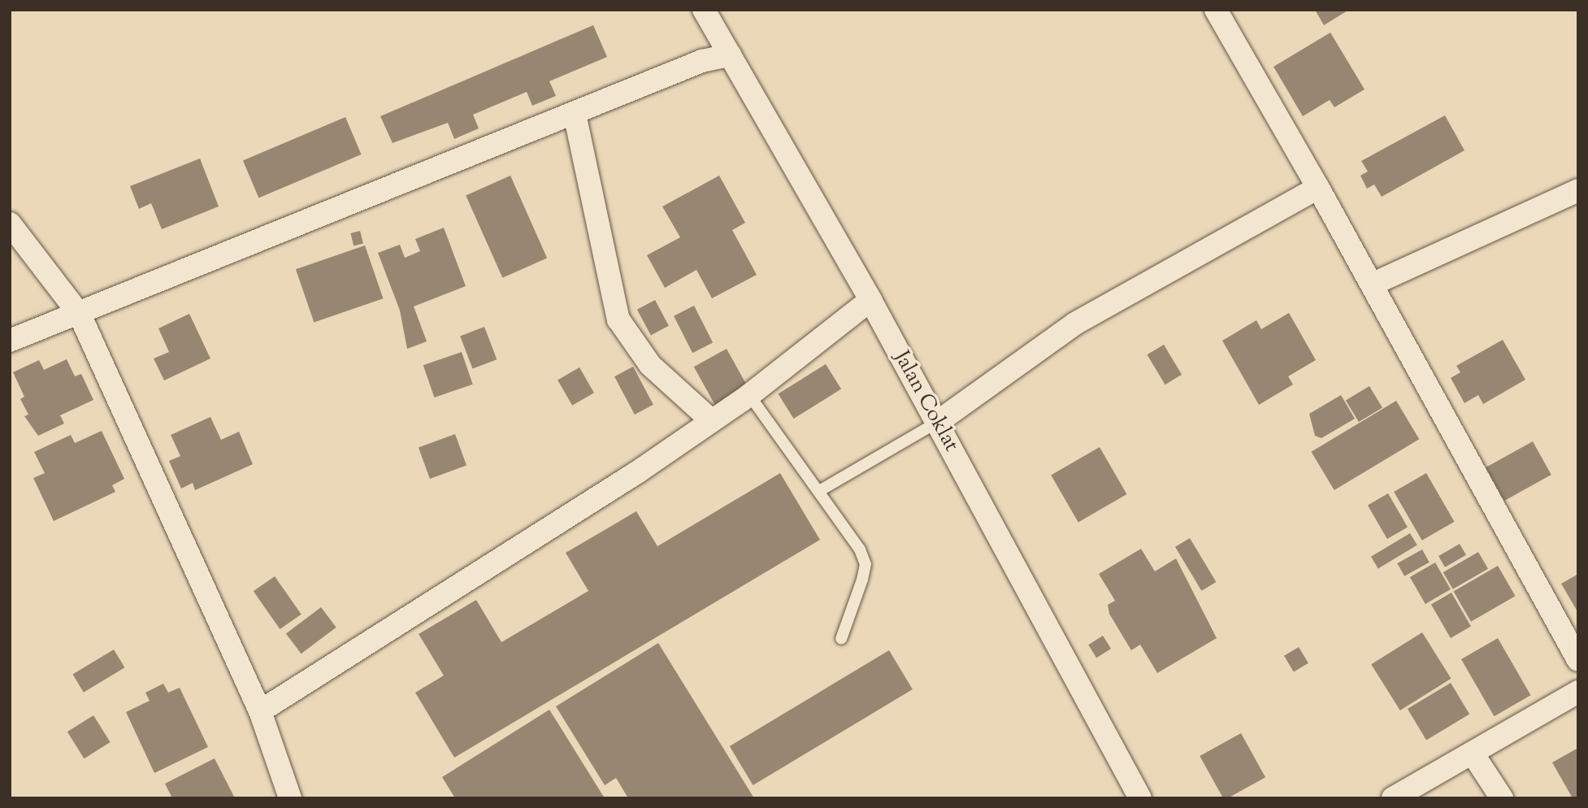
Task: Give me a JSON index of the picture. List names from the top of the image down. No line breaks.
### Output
{"streets":{"street":["Jalan Coklat"]}}
